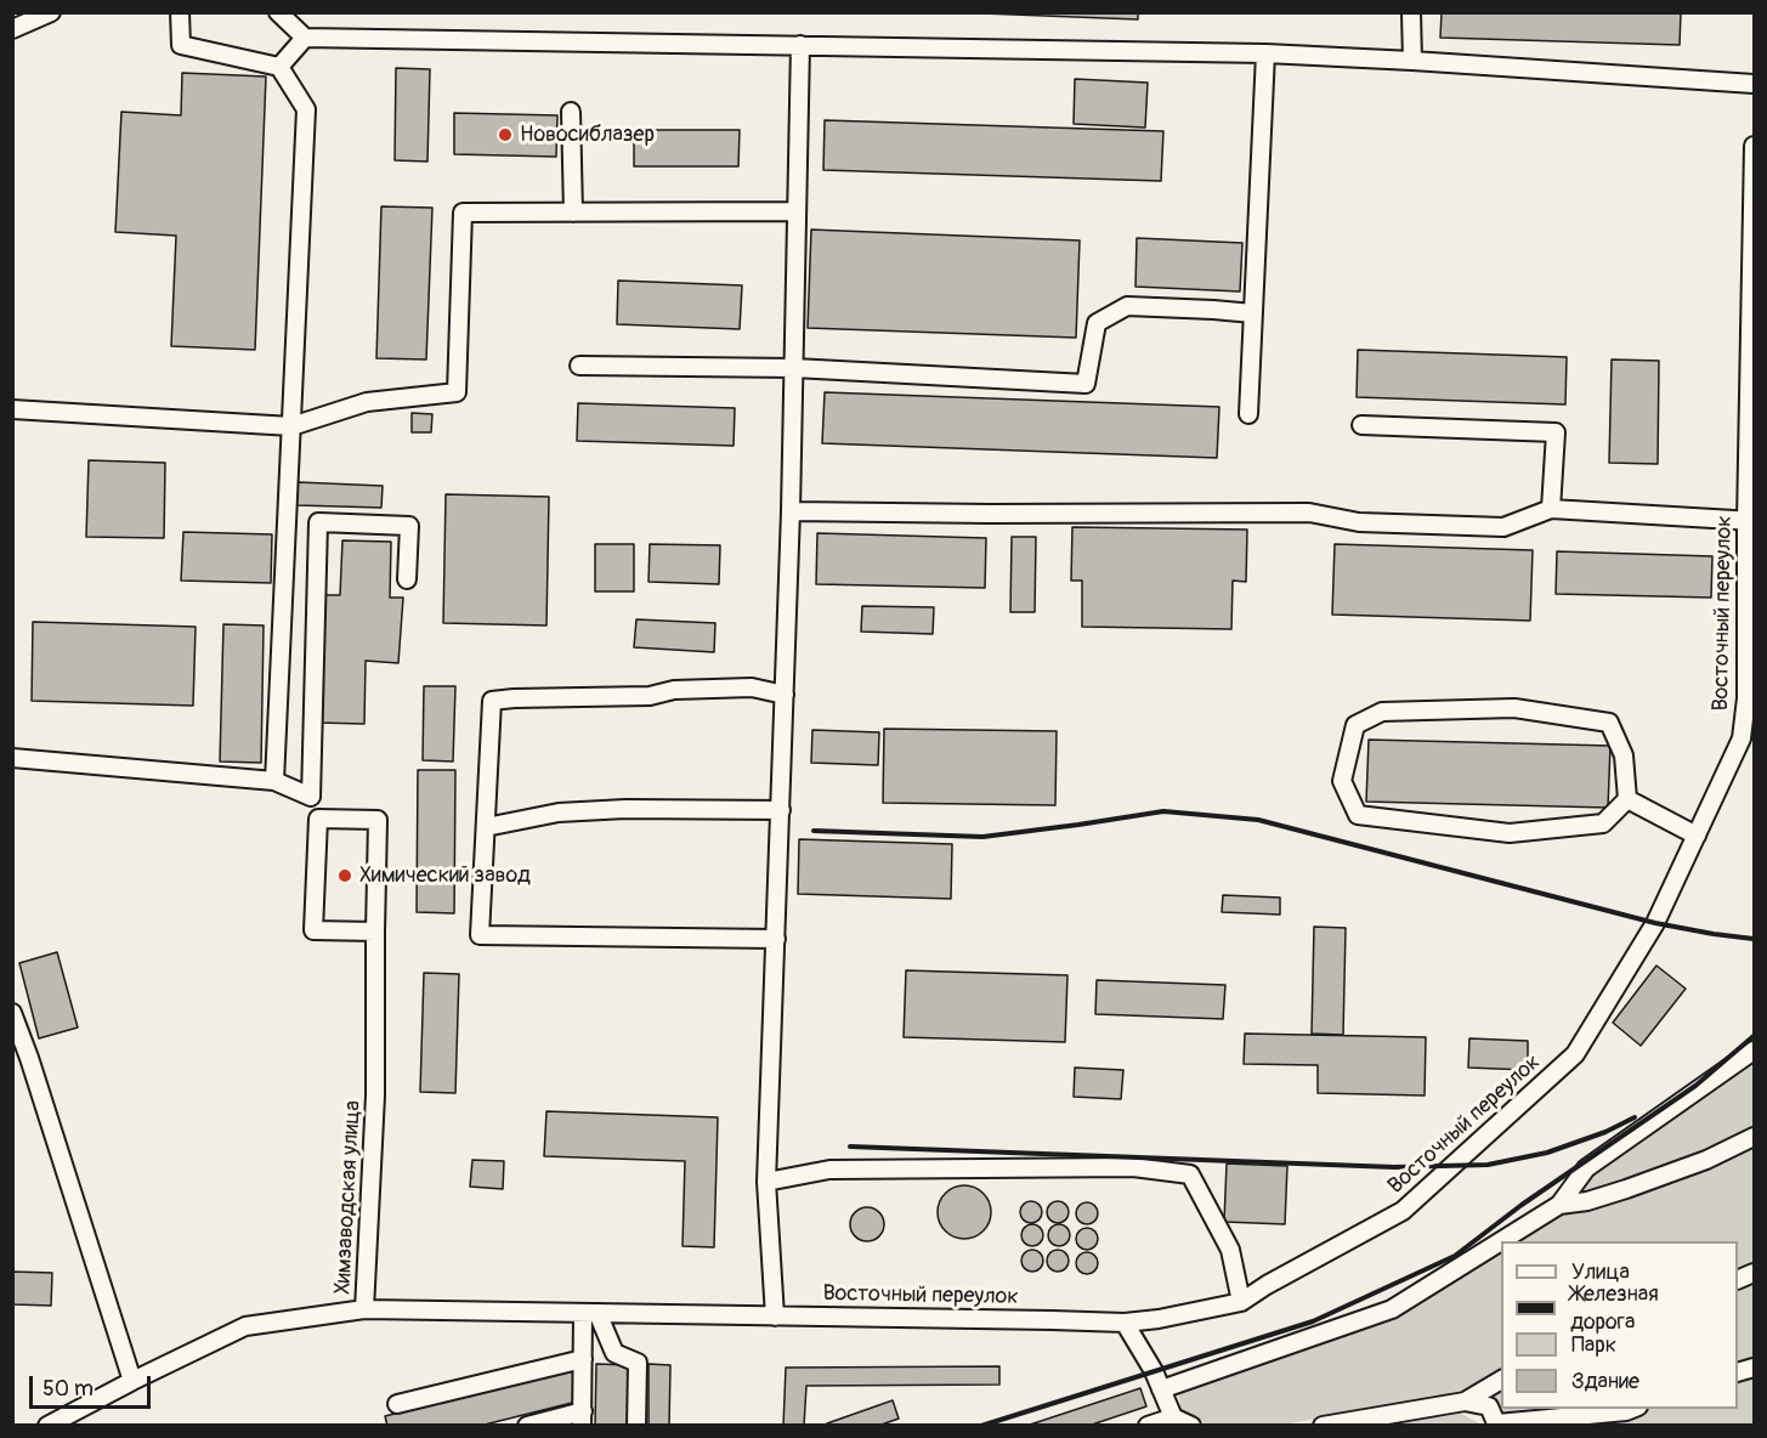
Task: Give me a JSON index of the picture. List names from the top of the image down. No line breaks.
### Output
{"streets":{"street":["Восточный переулок","Химзаводская улица"]},"crossings":[["Восточный переулок","Химзаводская улица"]],"places":["Новосиблазер","Химический завод"],"legend":["Улица","Железная дорога","Парк","Здание"],"scale_bar":"50 m"}
